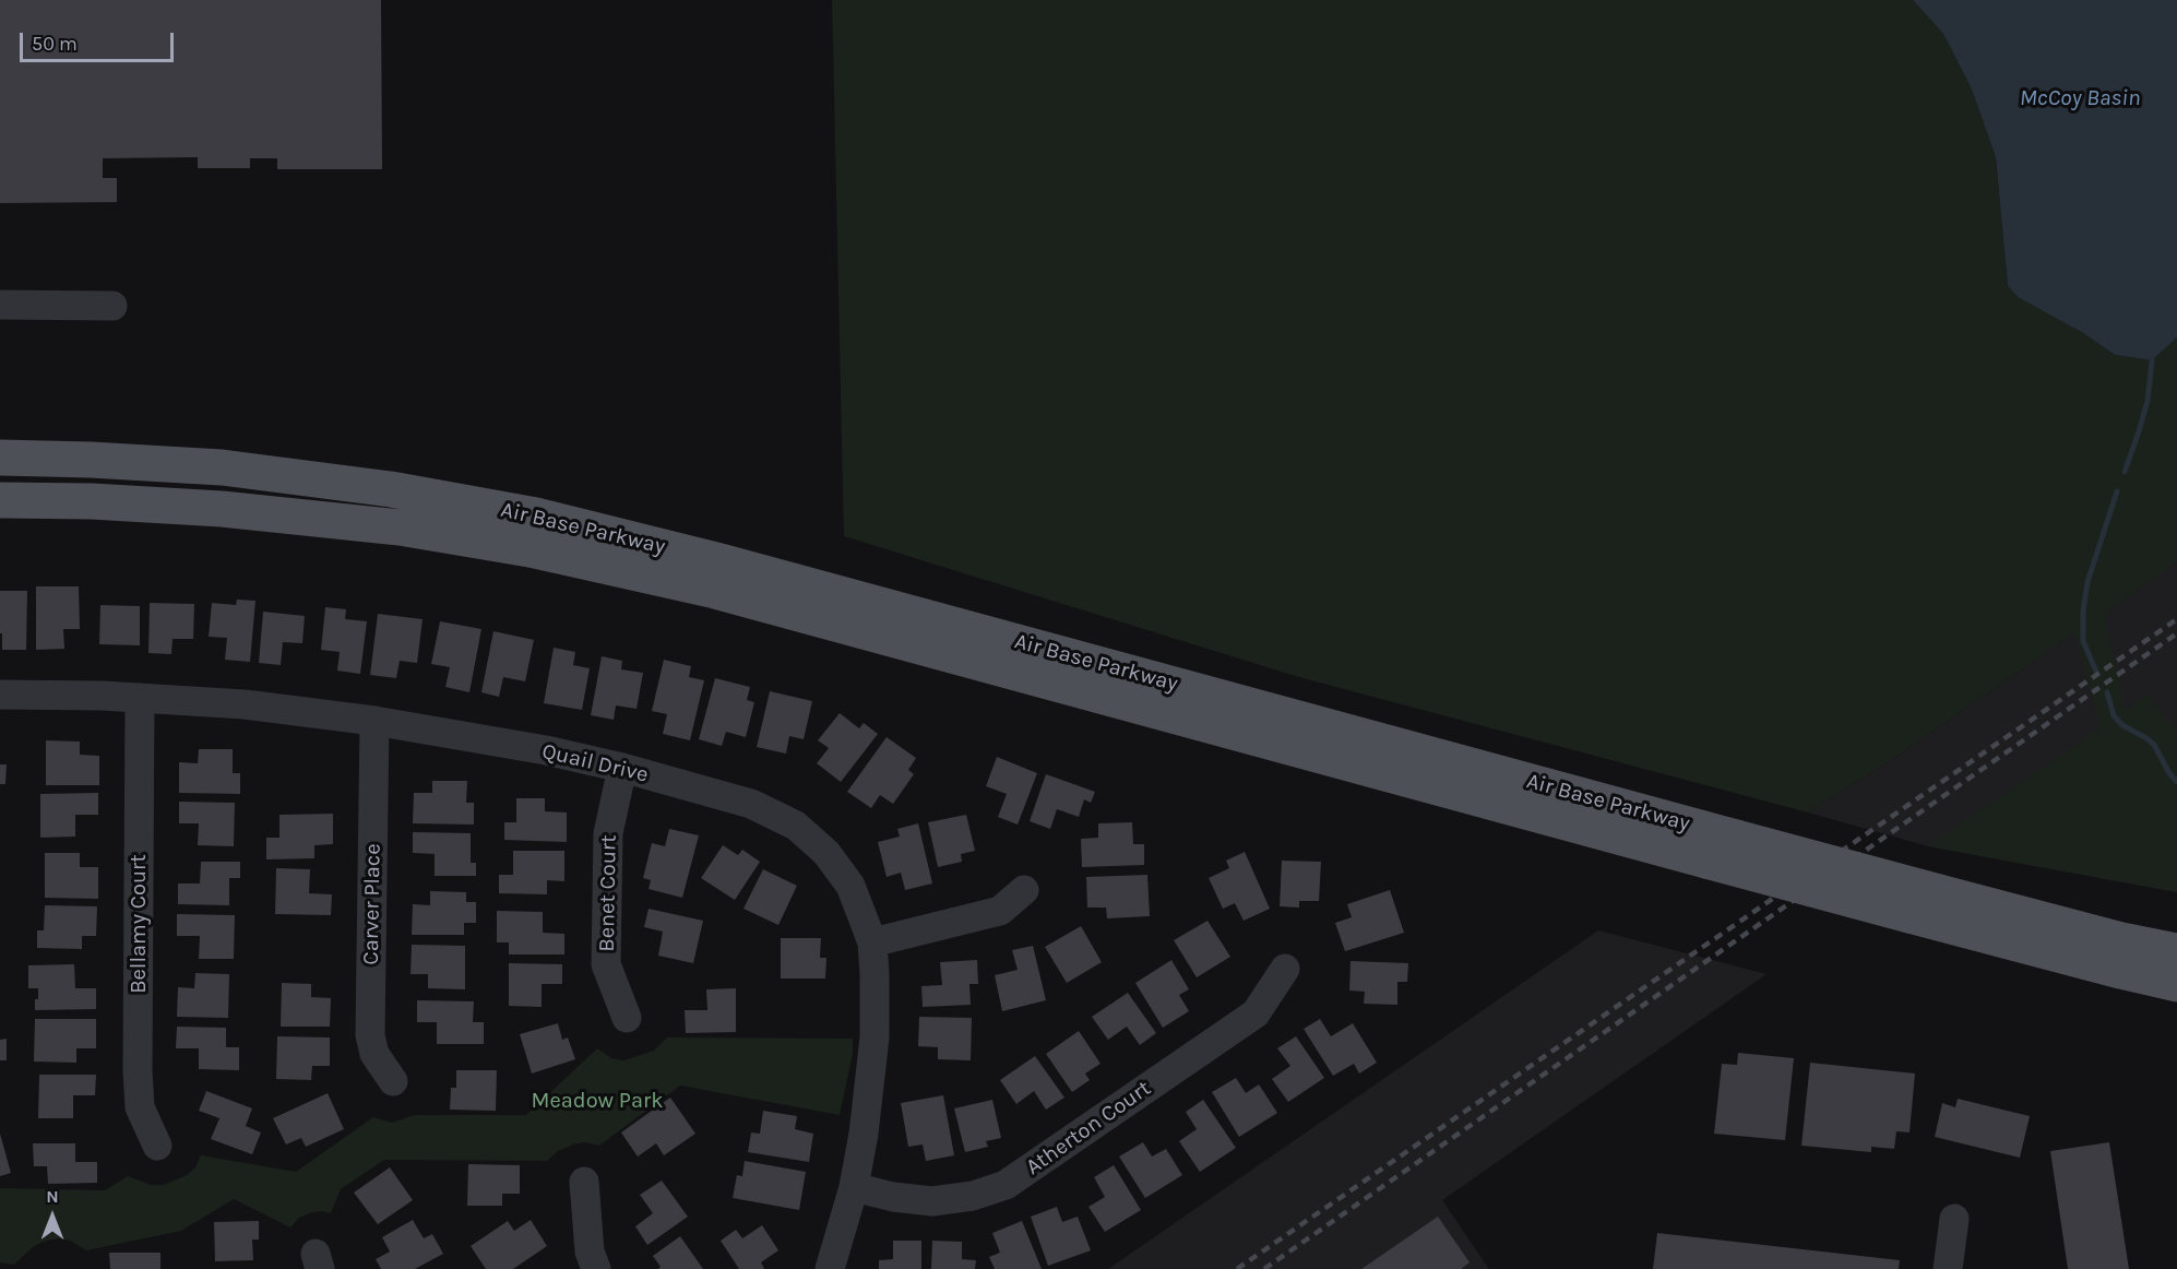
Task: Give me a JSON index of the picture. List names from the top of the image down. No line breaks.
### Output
{"streets":{"main road":["Air Base Parkway"],"street":["Quail Drive","Benet Court","Carver Place","Bellamy Court","Atherton Court"]},"crossings":[["Quail Drive","Benet Court"],["Quail Drive","Carver Place"],["Quail Drive","Bellamy Court"],["Quail Drive","Atherton Court"]],"water":["McCoy Basin"],"parks":["Meadow Park"],"scale_bar":"50 m","north":"top"}
